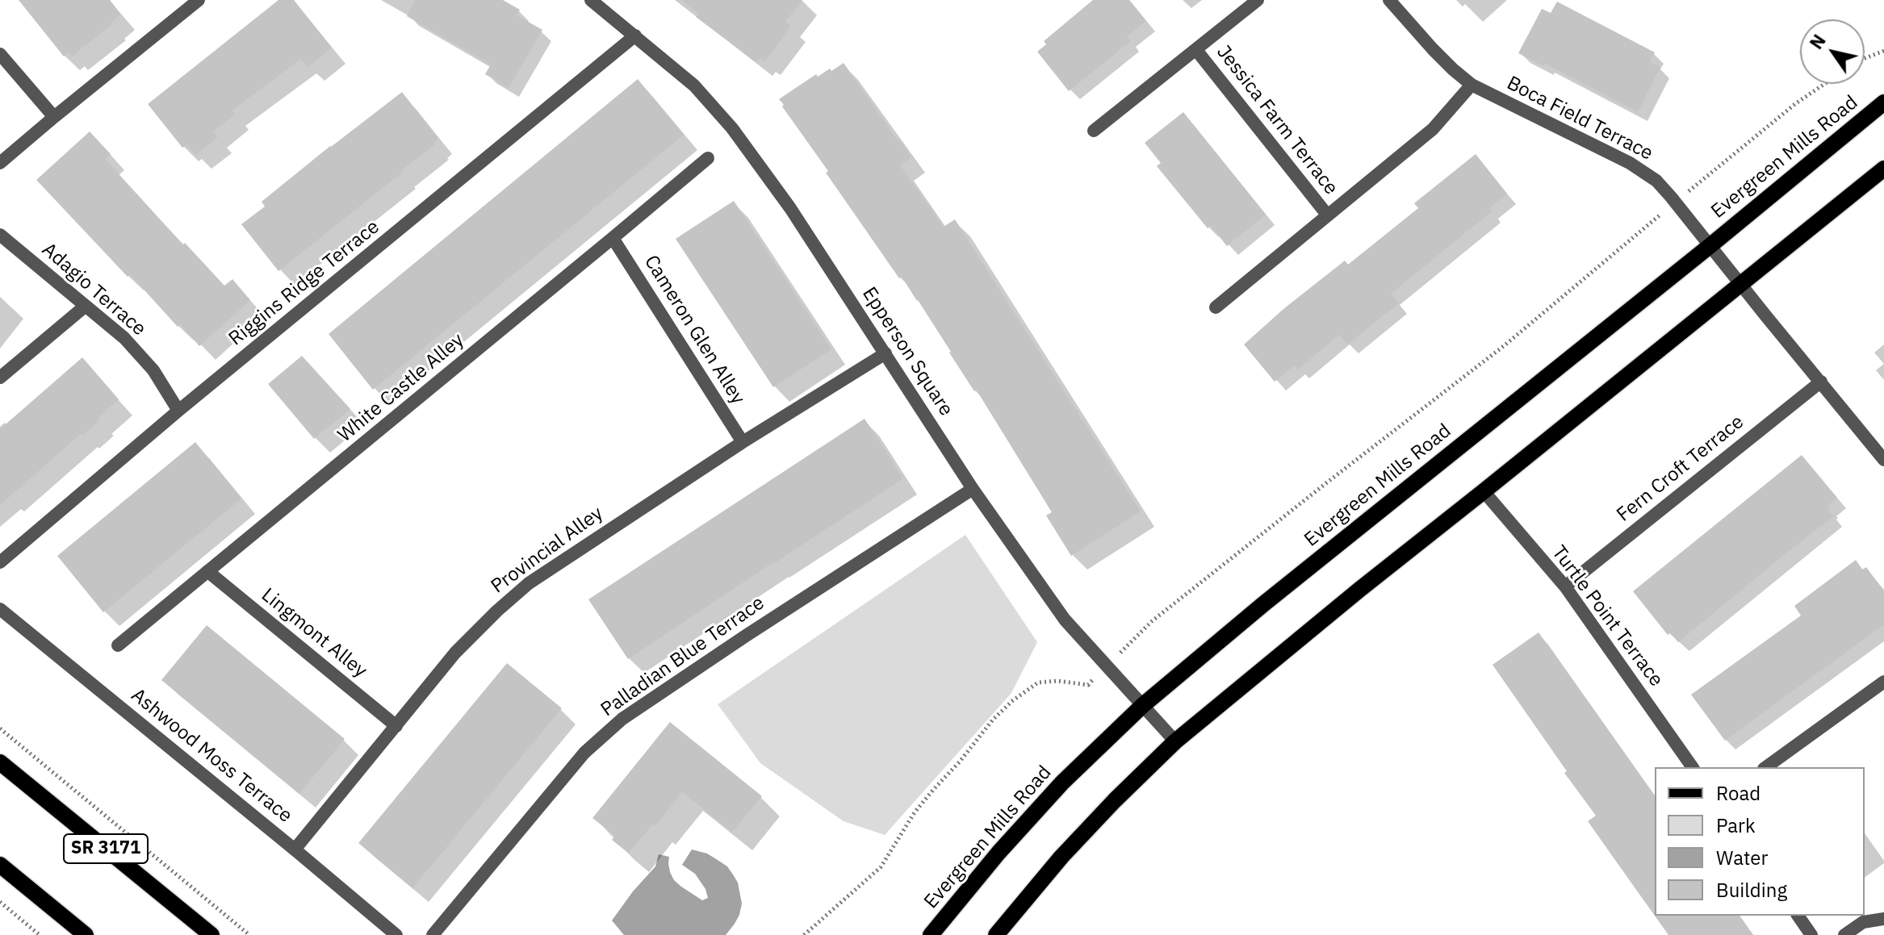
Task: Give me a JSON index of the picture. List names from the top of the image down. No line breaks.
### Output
{"streets":{"main road":["Evergreen Mills Road","SR 3171"],"street":["Boca Field Terrace","Jessica Farm Terrace","Riggins Ridge Terrace","Adagio Terrace","Cameron Glen Alley","Epperson Square","White Castle Alley","Fern Croft Terrace","Provincial Alley","Turtle Point Terrace","Lingmont Alley","Palladian Blue Terrace","Ashwood Moss Terrace"]},"crossings":[["Boca Field Terrace","Jessica Farm Terrace"],["Boca Field Terrace","Evergreen Mills Road"],["Boca Field Terrace","Fern Croft Terrace"],["Evergreen Mills Road","Epperson Square"],["Riggins Ridge Terrace","Adagio Terrace"],["Riggins Ridge Terrace","Epperson Square"],["Cameron Glen Alley","White Castle Alley"],["Cameron Glen Alley","Provincial Alley"],["Epperson Square","Provincial Alley"],["Epperson Square","Palladian Blue Terrace"],["White Castle Alley","Lingmont Alley"],["Fern Croft Terrace","Turtle Point Terrace"],["Provincial Alley","Lingmont Alley"],["Provincial Alley","Ashwood Moss Terrace"]],"legend":["Road","Park","Water","Building"],"north":"top left"}
